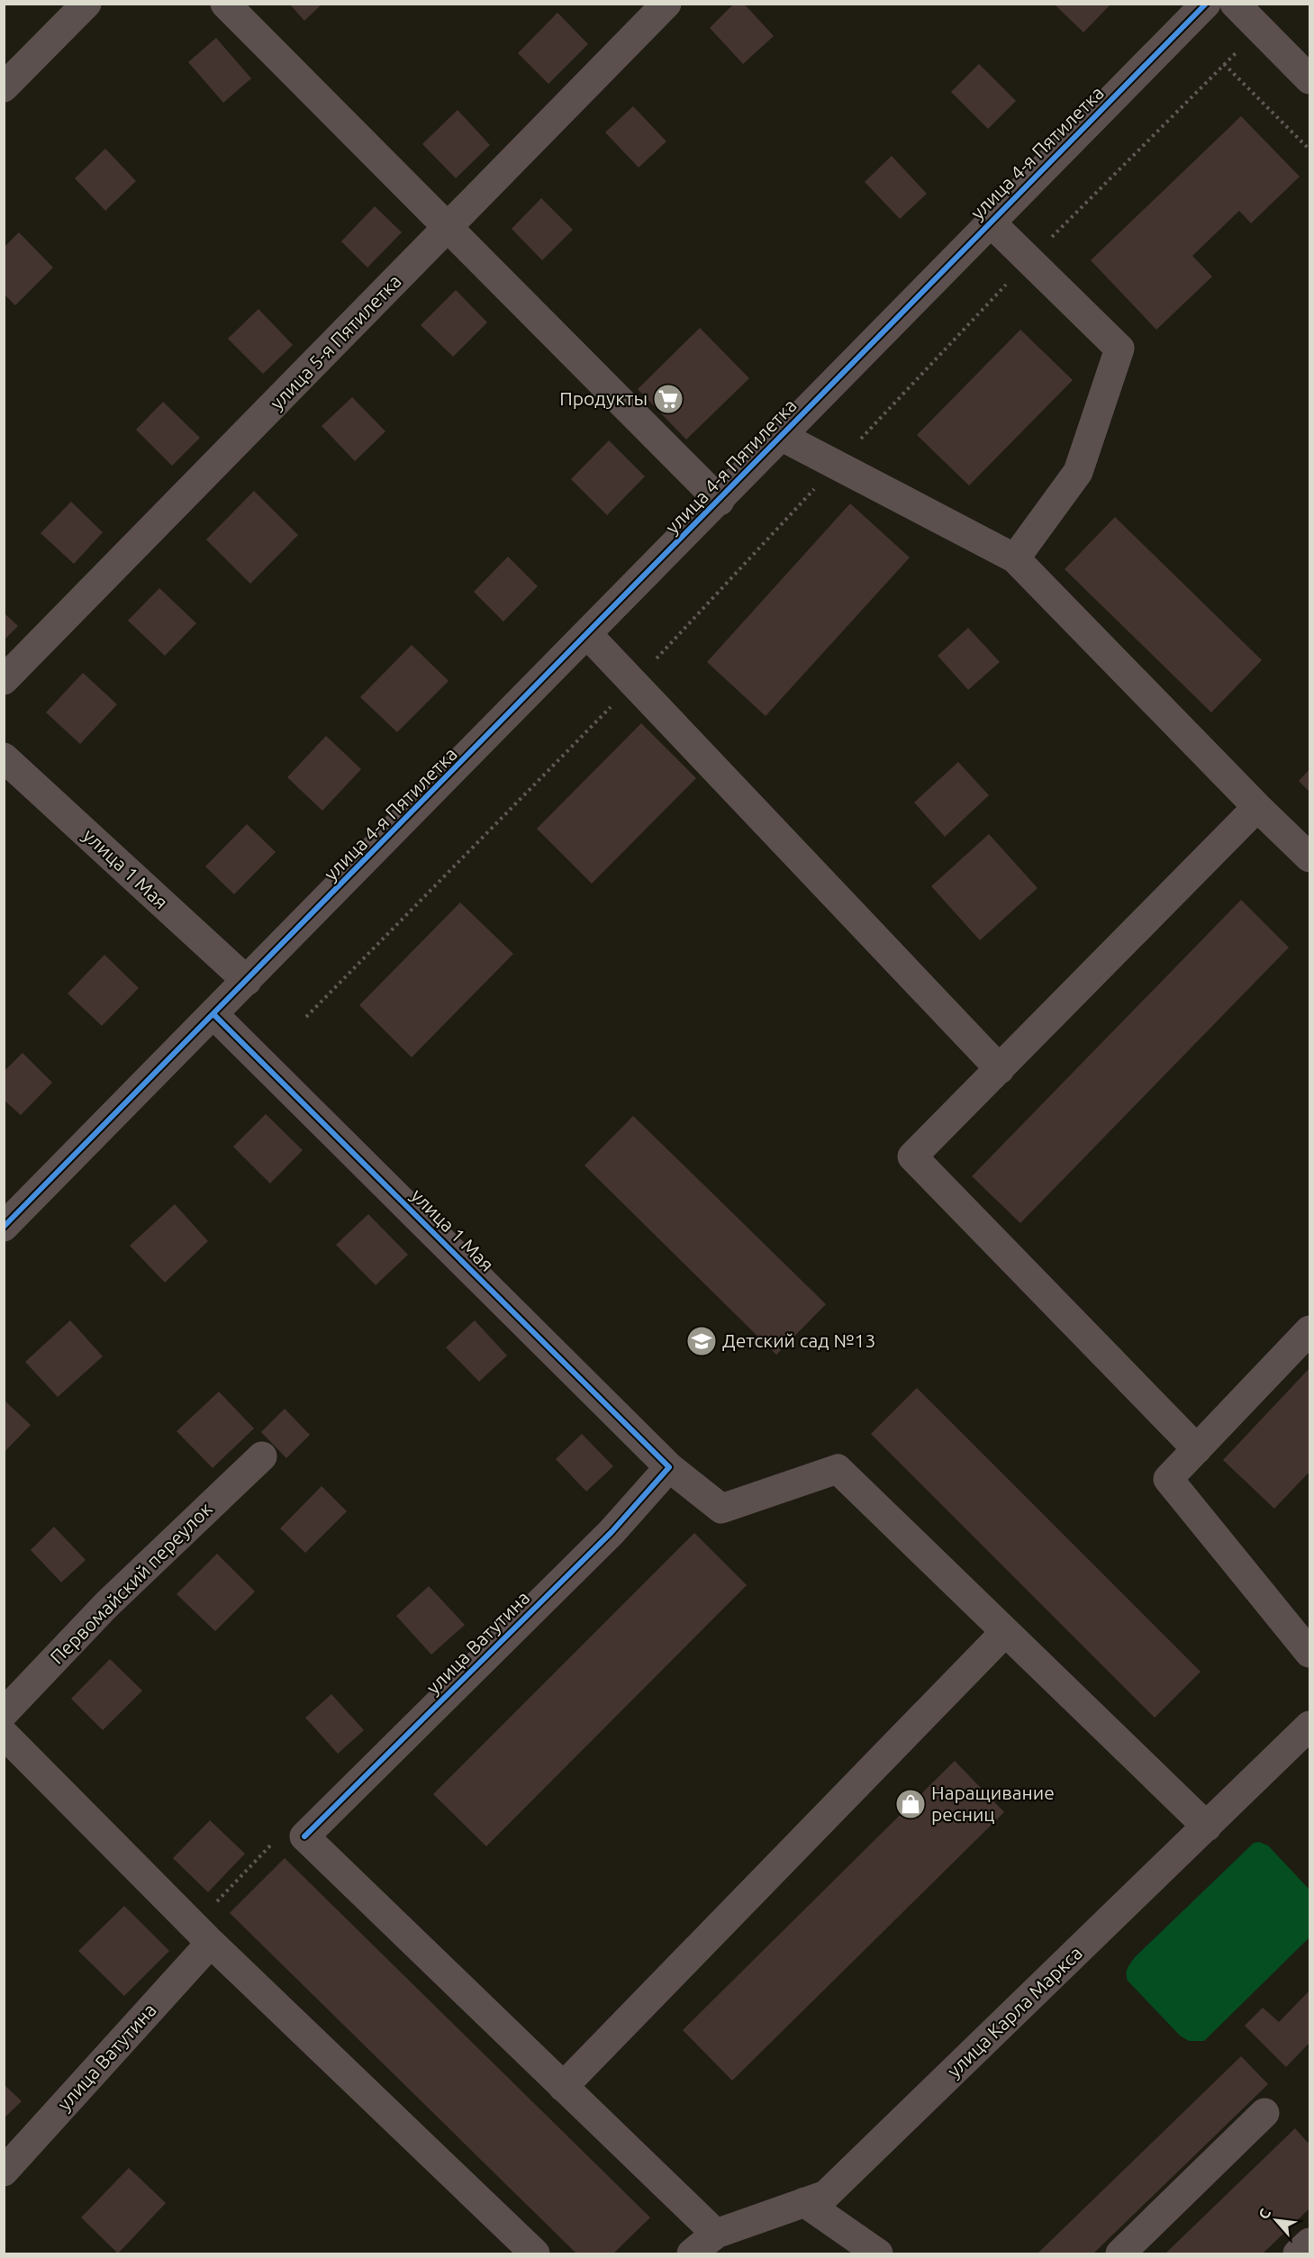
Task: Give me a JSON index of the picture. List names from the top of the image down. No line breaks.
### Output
{"streets":{"street":["улица 4-я Пятилетка","улица 5-я Пятилетка","улица 1 Мая","Первомайский переулок","улица Ватутина","улица Карла Маркса"]},"crossings":[["улица 4-я Пятилетка","улица 1 Мая"],["улица 1 Мая","улица Ватутина"]],"places":{"supermarket":["Продукты"],"school or university":["Детский сад №13"],"shop":["Наращивание ресниц"]},"north":"top left"}
